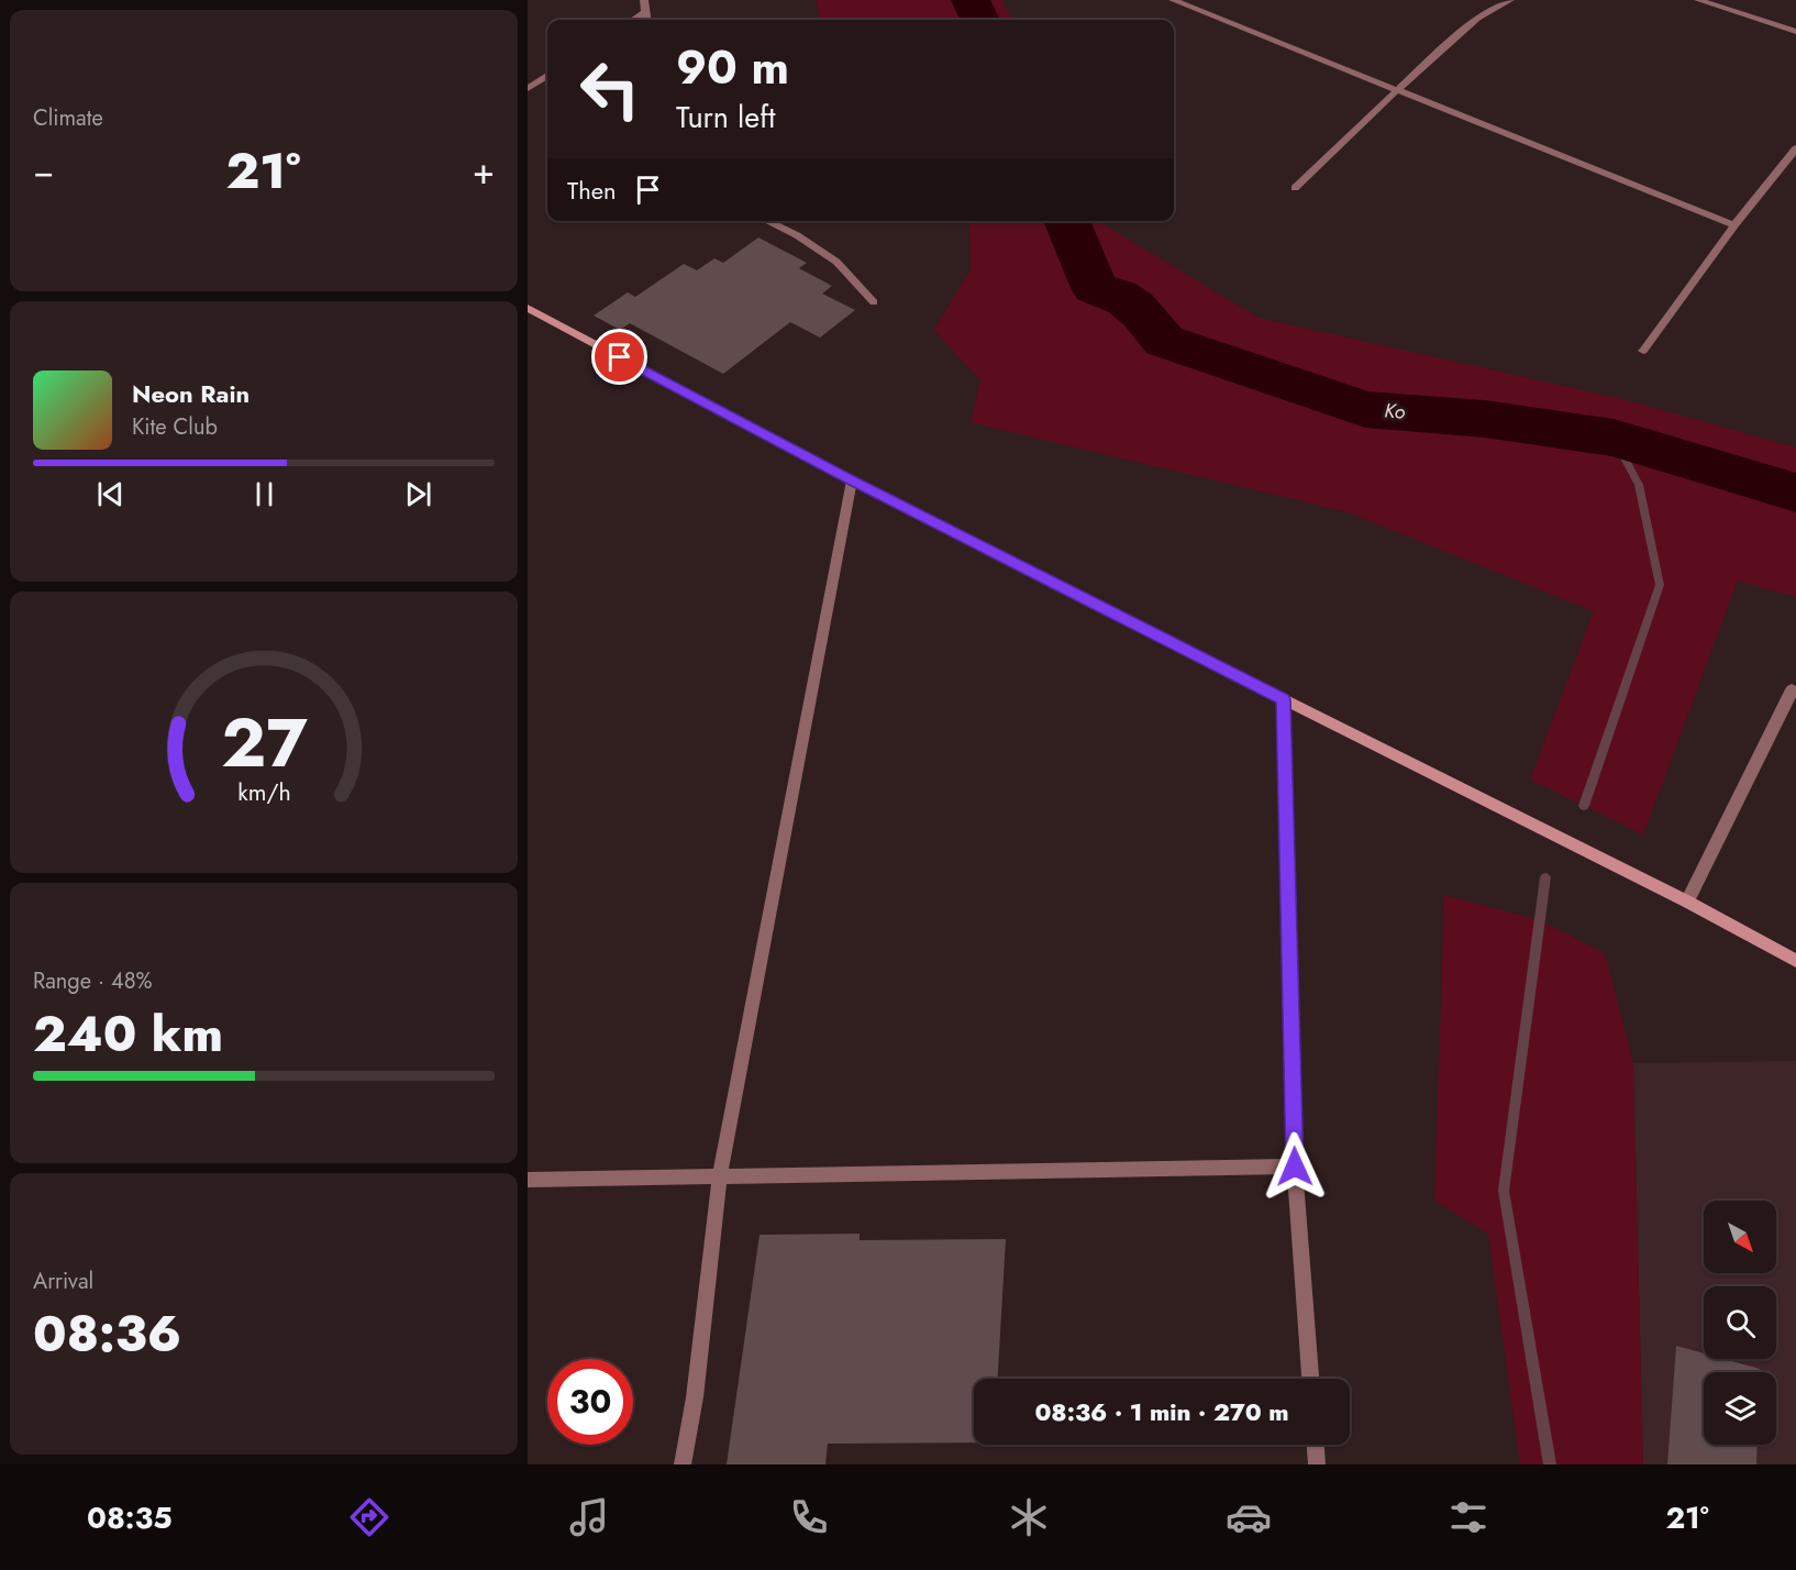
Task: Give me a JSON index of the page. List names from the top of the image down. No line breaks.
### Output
{"water":["Ko"],"north":"bottom right","page":{"tile":["Climate",["Range · 48%","240 km"],["Arrival","08:36"]],"turn":["90 m","Turn left"],"heat":["−","21°","+"],"then":"Then","song":["Neon Rain","Kite Club"],"limit":"30","trip":"08:36 · 1 min · 270 m","tabs":["08:35","21°"],"gauge":["27","km/h"]}}
